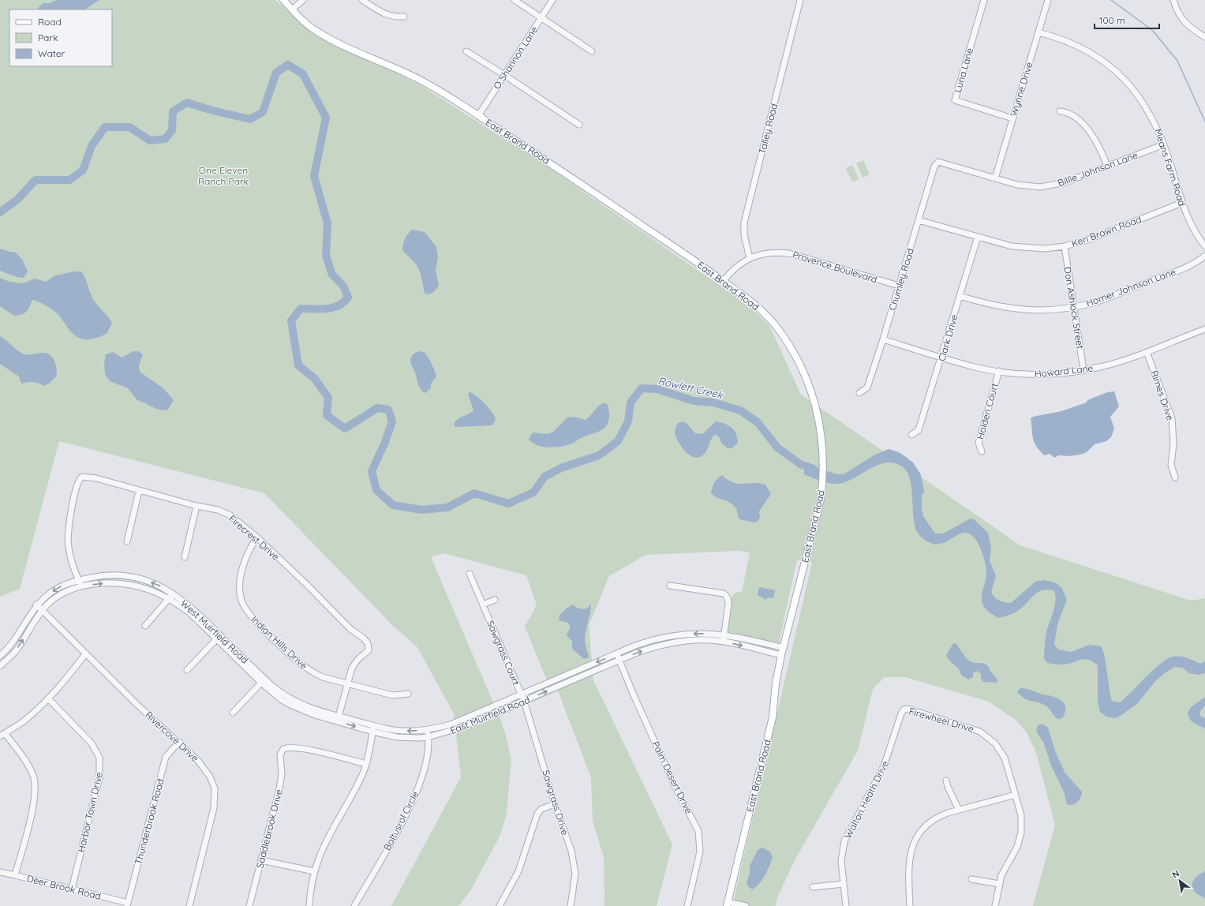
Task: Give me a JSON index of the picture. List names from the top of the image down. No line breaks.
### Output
{"streets":{"main road":["East Brand Road"],"street":["O Shannon Lane","Luna Lane","Wynne Drive","Talley Road","Means Farm Road","Billie Johnson Lane","Ken Brown Road","Provence Boulevard","Chumley Road","Homer Johnson Lane","Don Ashlock Street","Clark Drive","Howard Lane","Rimes Drive","Holden Court","Firecrest Drive","West Muirfield Road","Indian Hills Drive","Sawgrass Court","East Muirfield Road","Firewheel Drive","Rivercove Drive","Palm Desert Drive","Walton Heath Drive","Sawgrass Drive","Harbor Town Drive","Baltusrol Circle","Thunderbrook Road","Saddlebrook Drive","Deer Brook Road"]},"crossings":[["O Shannon Lane","East Brand Road"],["Luna Lane","Wynne Drive"],["Wynne Drive","Means Farm Road"],["Wynne Drive","Billie Johnson Lane"],["Talley Road","Provence Boulevard"],["East Brand Road","Provence Boulevard"],["East Brand Road","East Muirfield Road"],["Means Farm Road","Billie Johnson Lane"],["Means Farm Road","Ken Brown Road"],["Billie Johnson Lane","Chumley Road"],["Ken Brown Road","Chumley Road"],["Ken Brown Road","Don Ashlock Street"],["Ken Brown Road","Clark Drive"],["Provence Boulevard","Chumley Road"],["Chumley Road","Howard Lane"],["Homer Johnson Lane","Don Ashlock Street"],["Homer Johnson Lane","Clark Drive"],["Don Ashlock Street","Howard Lane"],["Clark Drive","Howard Lane"],["Howard Lane","Rimes Drive"],["Howard Lane","Holden Court"],["Firecrest Drive","West Muirfield Road"],["Firecrest Drive","Indian Hills Drive"],["West Muirfield Road","East Muirfield Road"],["West Muirfield Road","Rivercove Drive"],["Sawgrass Court","East Muirfield Road"],["Sawgrass Court","Sawgrass Drive"],["East Muirfield Road","Palm Desert Drive"],["East Muirfield Road","Sawgrass Drive"],["East Muirfield Road","Baltusrol Circle"],["Firewheel Drive","Walton Heath Drive"],["Rivercove Drive","Thunderbrook Road"],["Harbor Town Drive","Deer Brook Road"],["Thunderbrook Road","Deer Brook Road"]],"water":["Rowlett Creek"],"parks":["One Eleven Ranch Park"],"legend":["Road","Park","Water"],"scale_bar":"100 m","north":"top left"}
